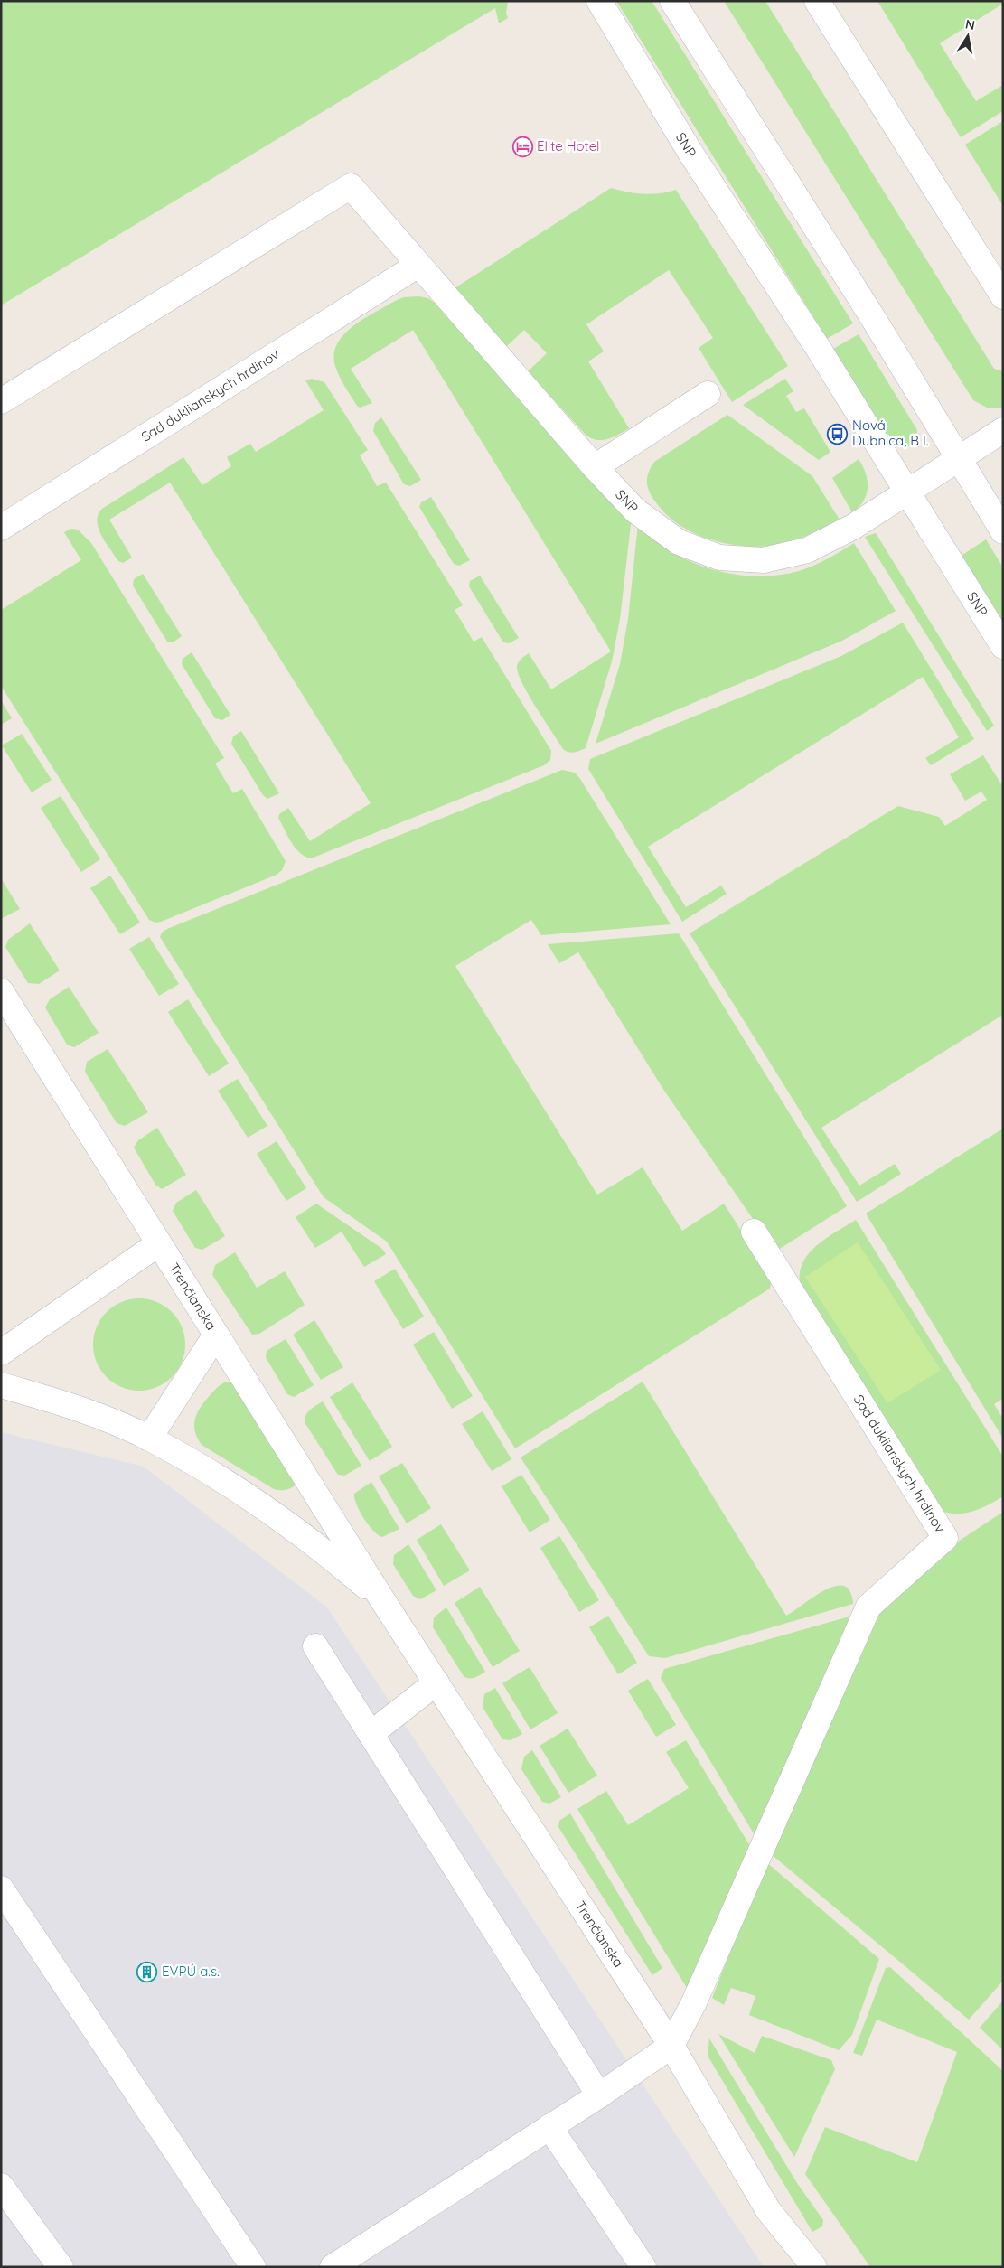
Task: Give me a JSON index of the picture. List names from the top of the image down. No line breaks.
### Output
{"streets":{"street":["SNP","Sad duklianskych hrdinov","Trenčianska"]},"crossings":[["SNP","Sad duklianskych hrdinov"],["Sad duklianskych hrdinov","Trenčianska"]],"places":{"hotel":["Elite Hotel"],"bus stop":["Nová Dubnica, B I."],"building":["EVPÚ a.s."]},"north":"top"}
